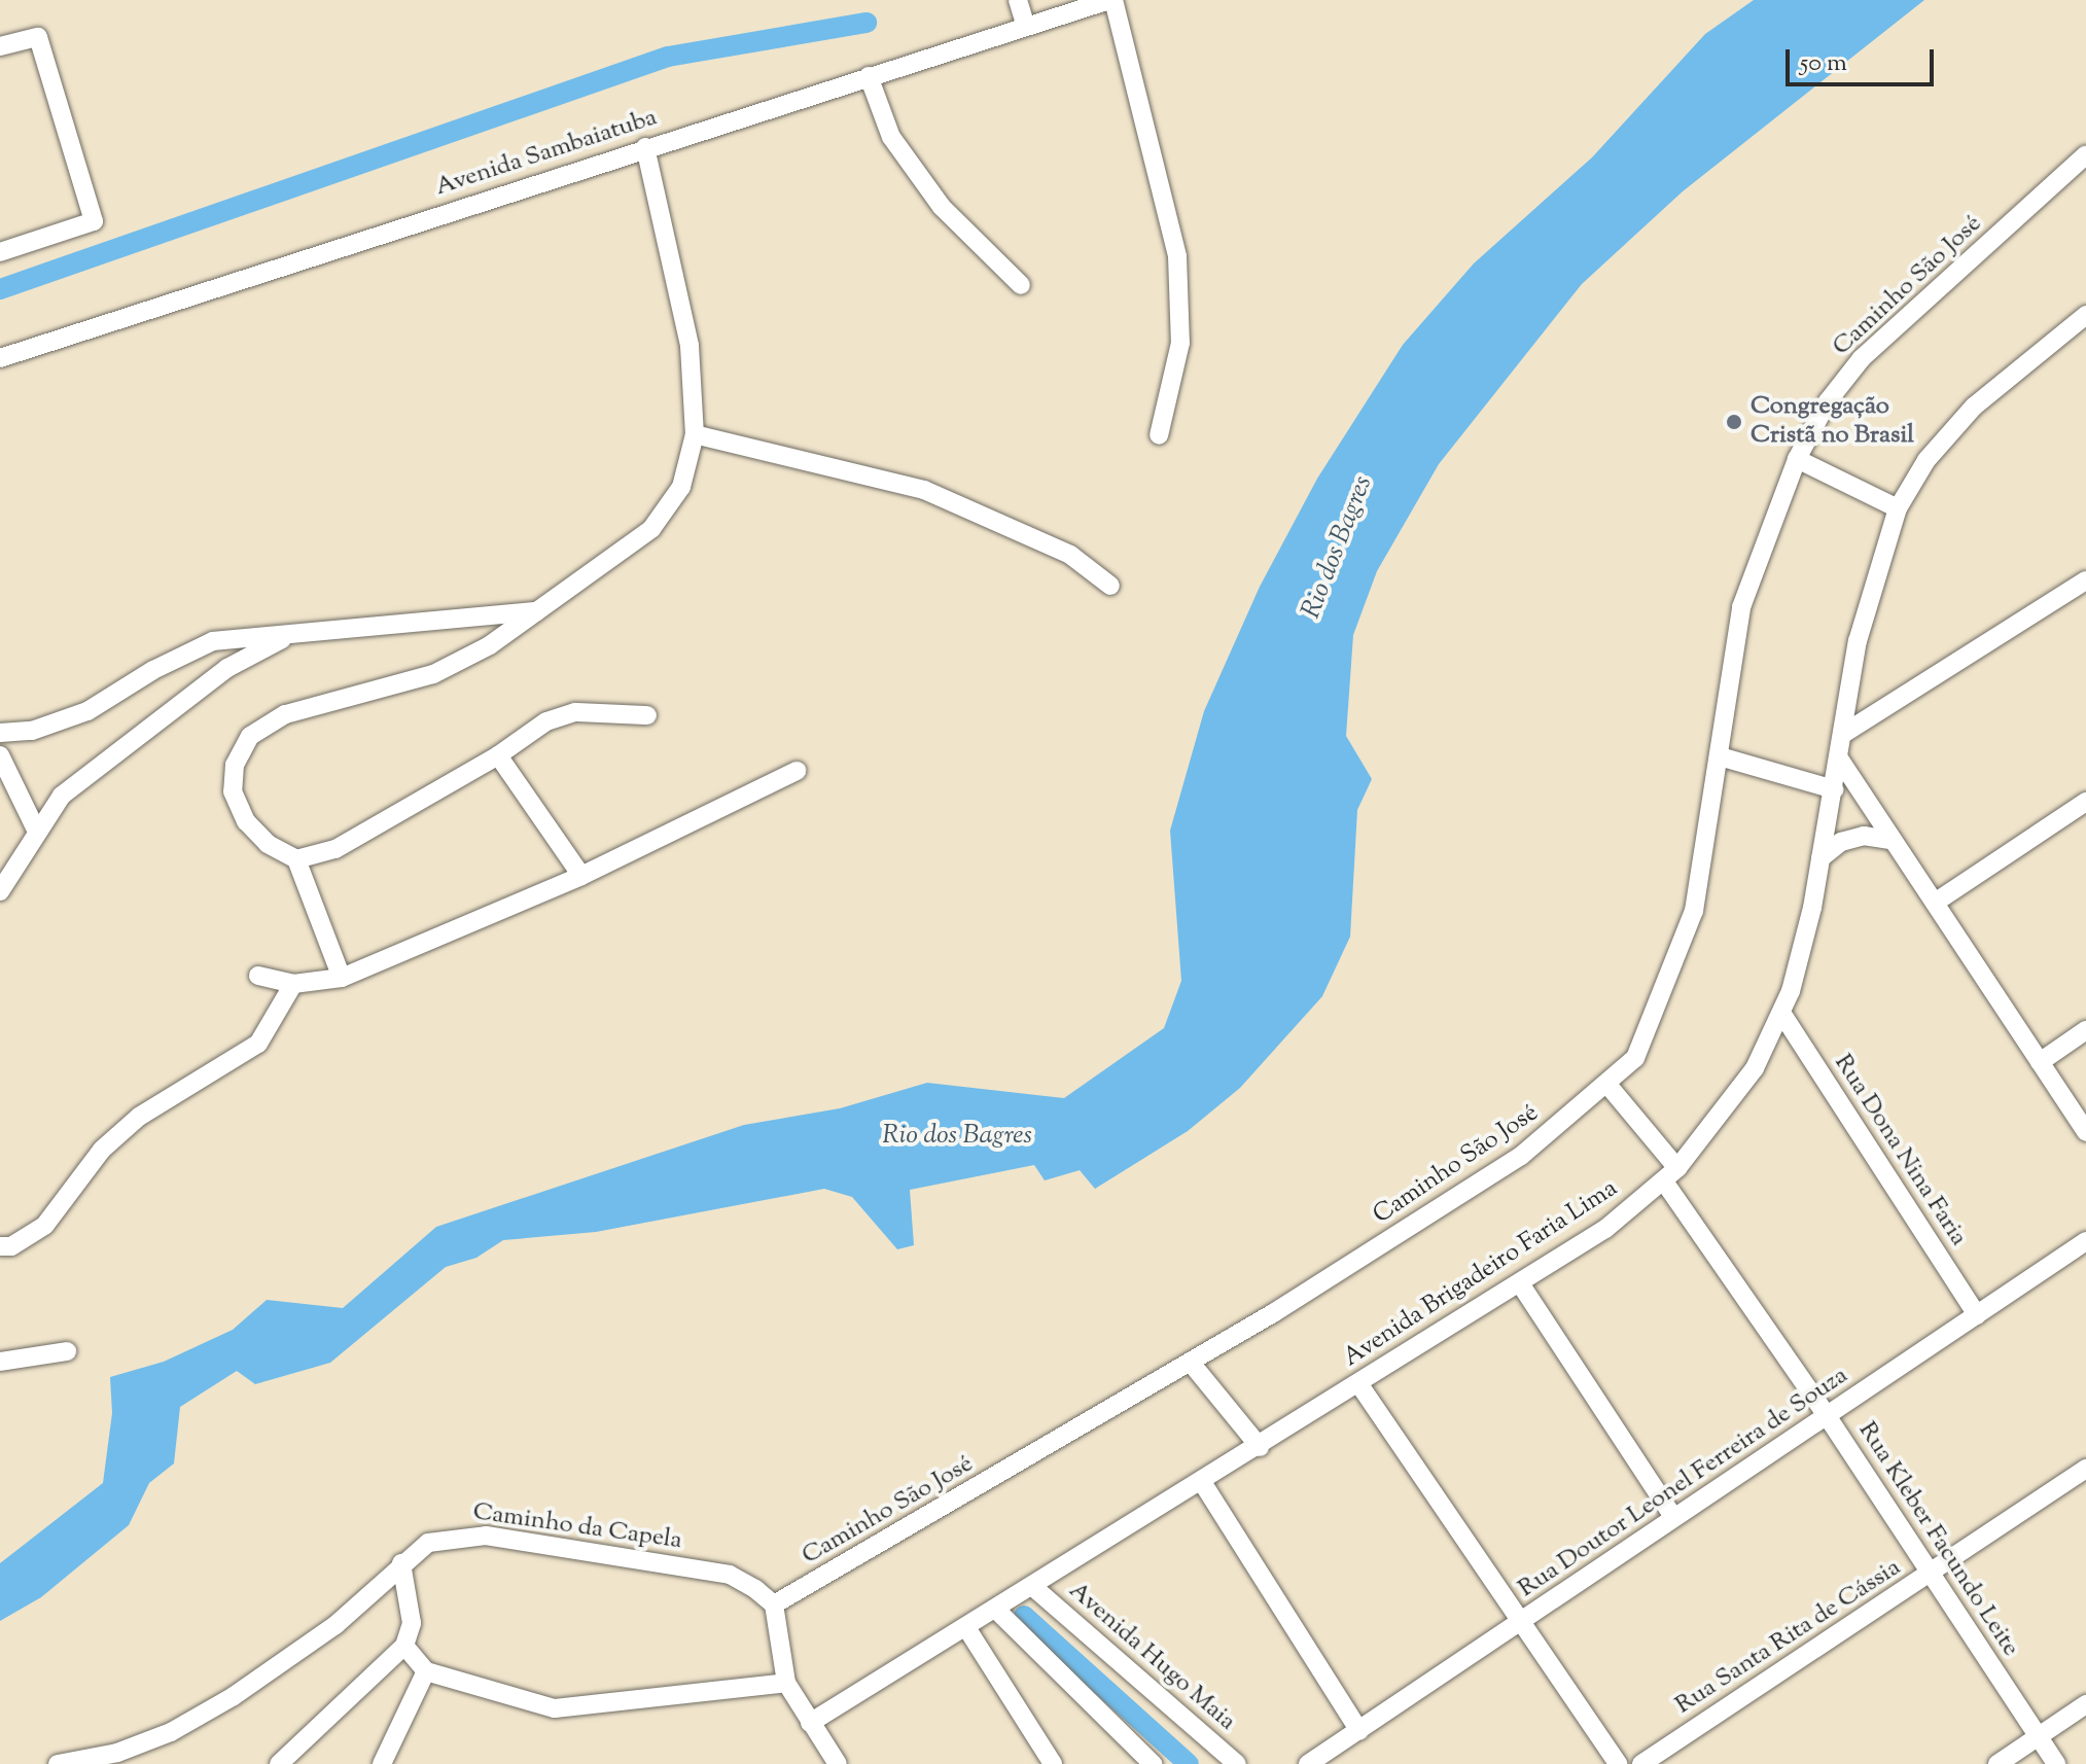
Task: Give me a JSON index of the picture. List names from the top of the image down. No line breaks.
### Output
{"streets":{"street":["Avenida Sambaiatuba","Caminho São José","Rua Dona Nina Faria","Avenida Brigadeiro Faria Lima","Rua Doutor Leonel Ferreira de Souza","Caminho da Capela","Rua Kleber Facundo Leite","Rua Santa Rita de Cássia","Avenida Hugo Maia"]},"crossings":[["Caminho São José","Caminho da Capela"],["Caminho São José","Rua Kleber Facundo Leite"],["Rua Dona Nina Faria","Avenida Brigadeiro Faria Lima"],["Rua Dona Nina Faria","Rua Doutor Leonel Ferreira de Souza"],["Avenida Brigadeiro Faria Lima","Rua Kleber Facundo Leite"],["Avenida Brigadeiro Faria Lima","Avenida Hugo Maia"],["Rua Doutor Leonel Ferreira de Souza","Rua Kleber Facundo Leite"],["Rua Kleber Facundo Leite","Rua Santa Rita de Cássia"]],"water":["Rio dos Bagres"],"places":["Congregação Cristã no Brasil"],"scale_bar":"50 m"}
